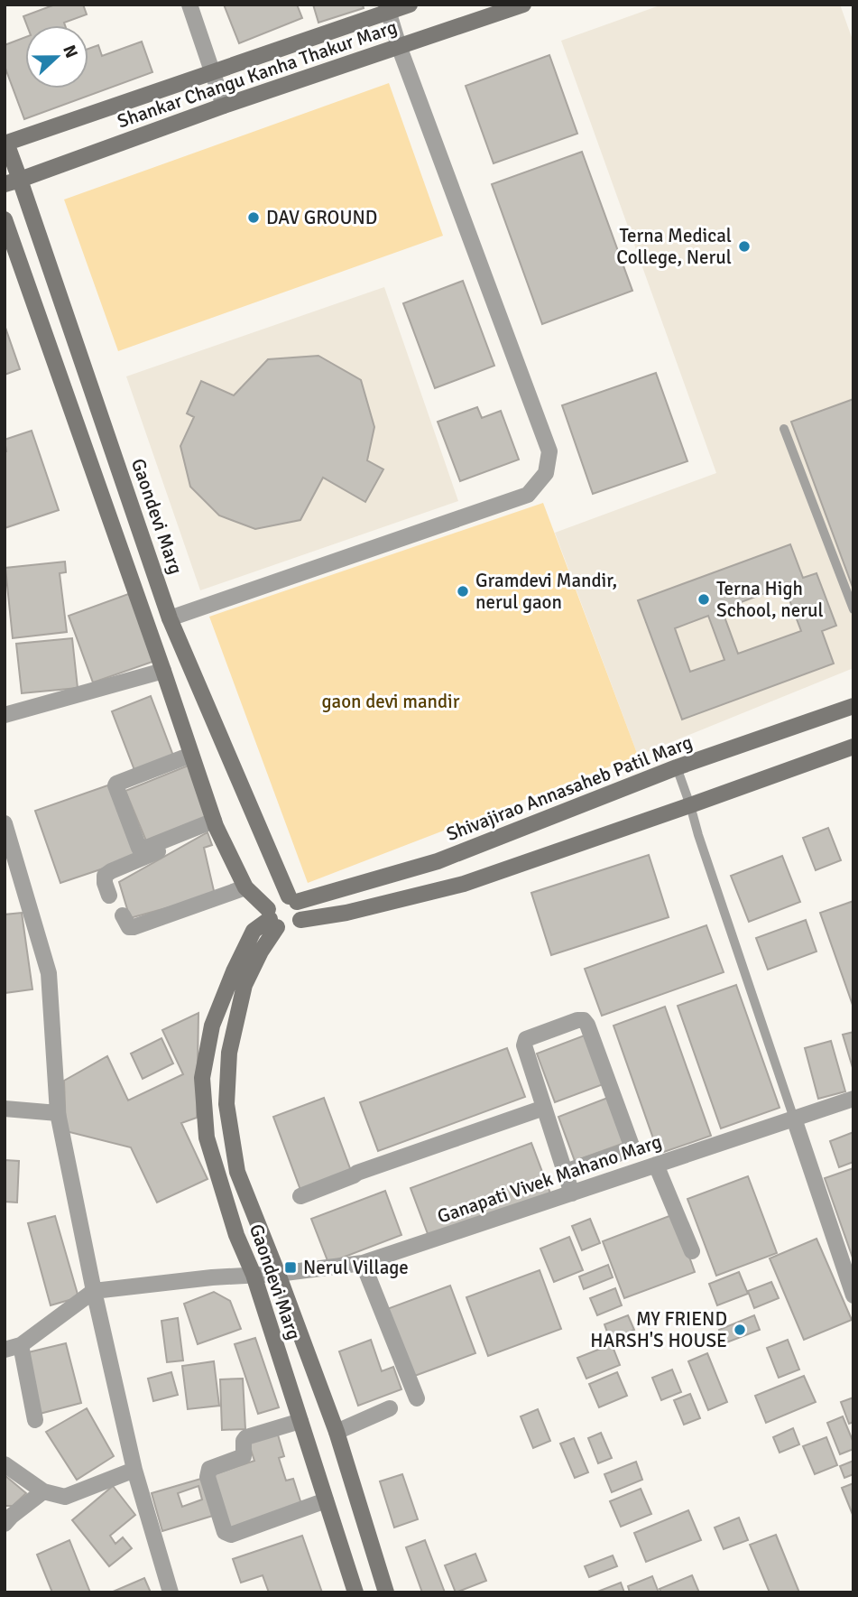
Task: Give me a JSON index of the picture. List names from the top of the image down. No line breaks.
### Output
{"streets":{"main road":["Shankar Changu Kanha Thakur Marg","Gaondevi Marg","Shivajirao Annasaheb Patil Marg"],"street":["Ganapati Vivek Mahano Marg"]},"crossings":[["Shankar Changu Kanha Thakur Marg","Gaondevi Marg"],["Gaondevi Marg","Shivajirao Annasaheb Patil Marg"],["Gaondevi Marg","Ganapati Vivek Mahano Marg"]],"parks":["gaon devi mandir"],"places":{"other":["DAV GROUND","Terna Medical College, Nerul","Gramdevi Mandir, nerul gaon","Terna High School, nerul","MY FRIEND HARSH'S HOUSE"],"transit":["Nerul Village"]},"north":"right"}
